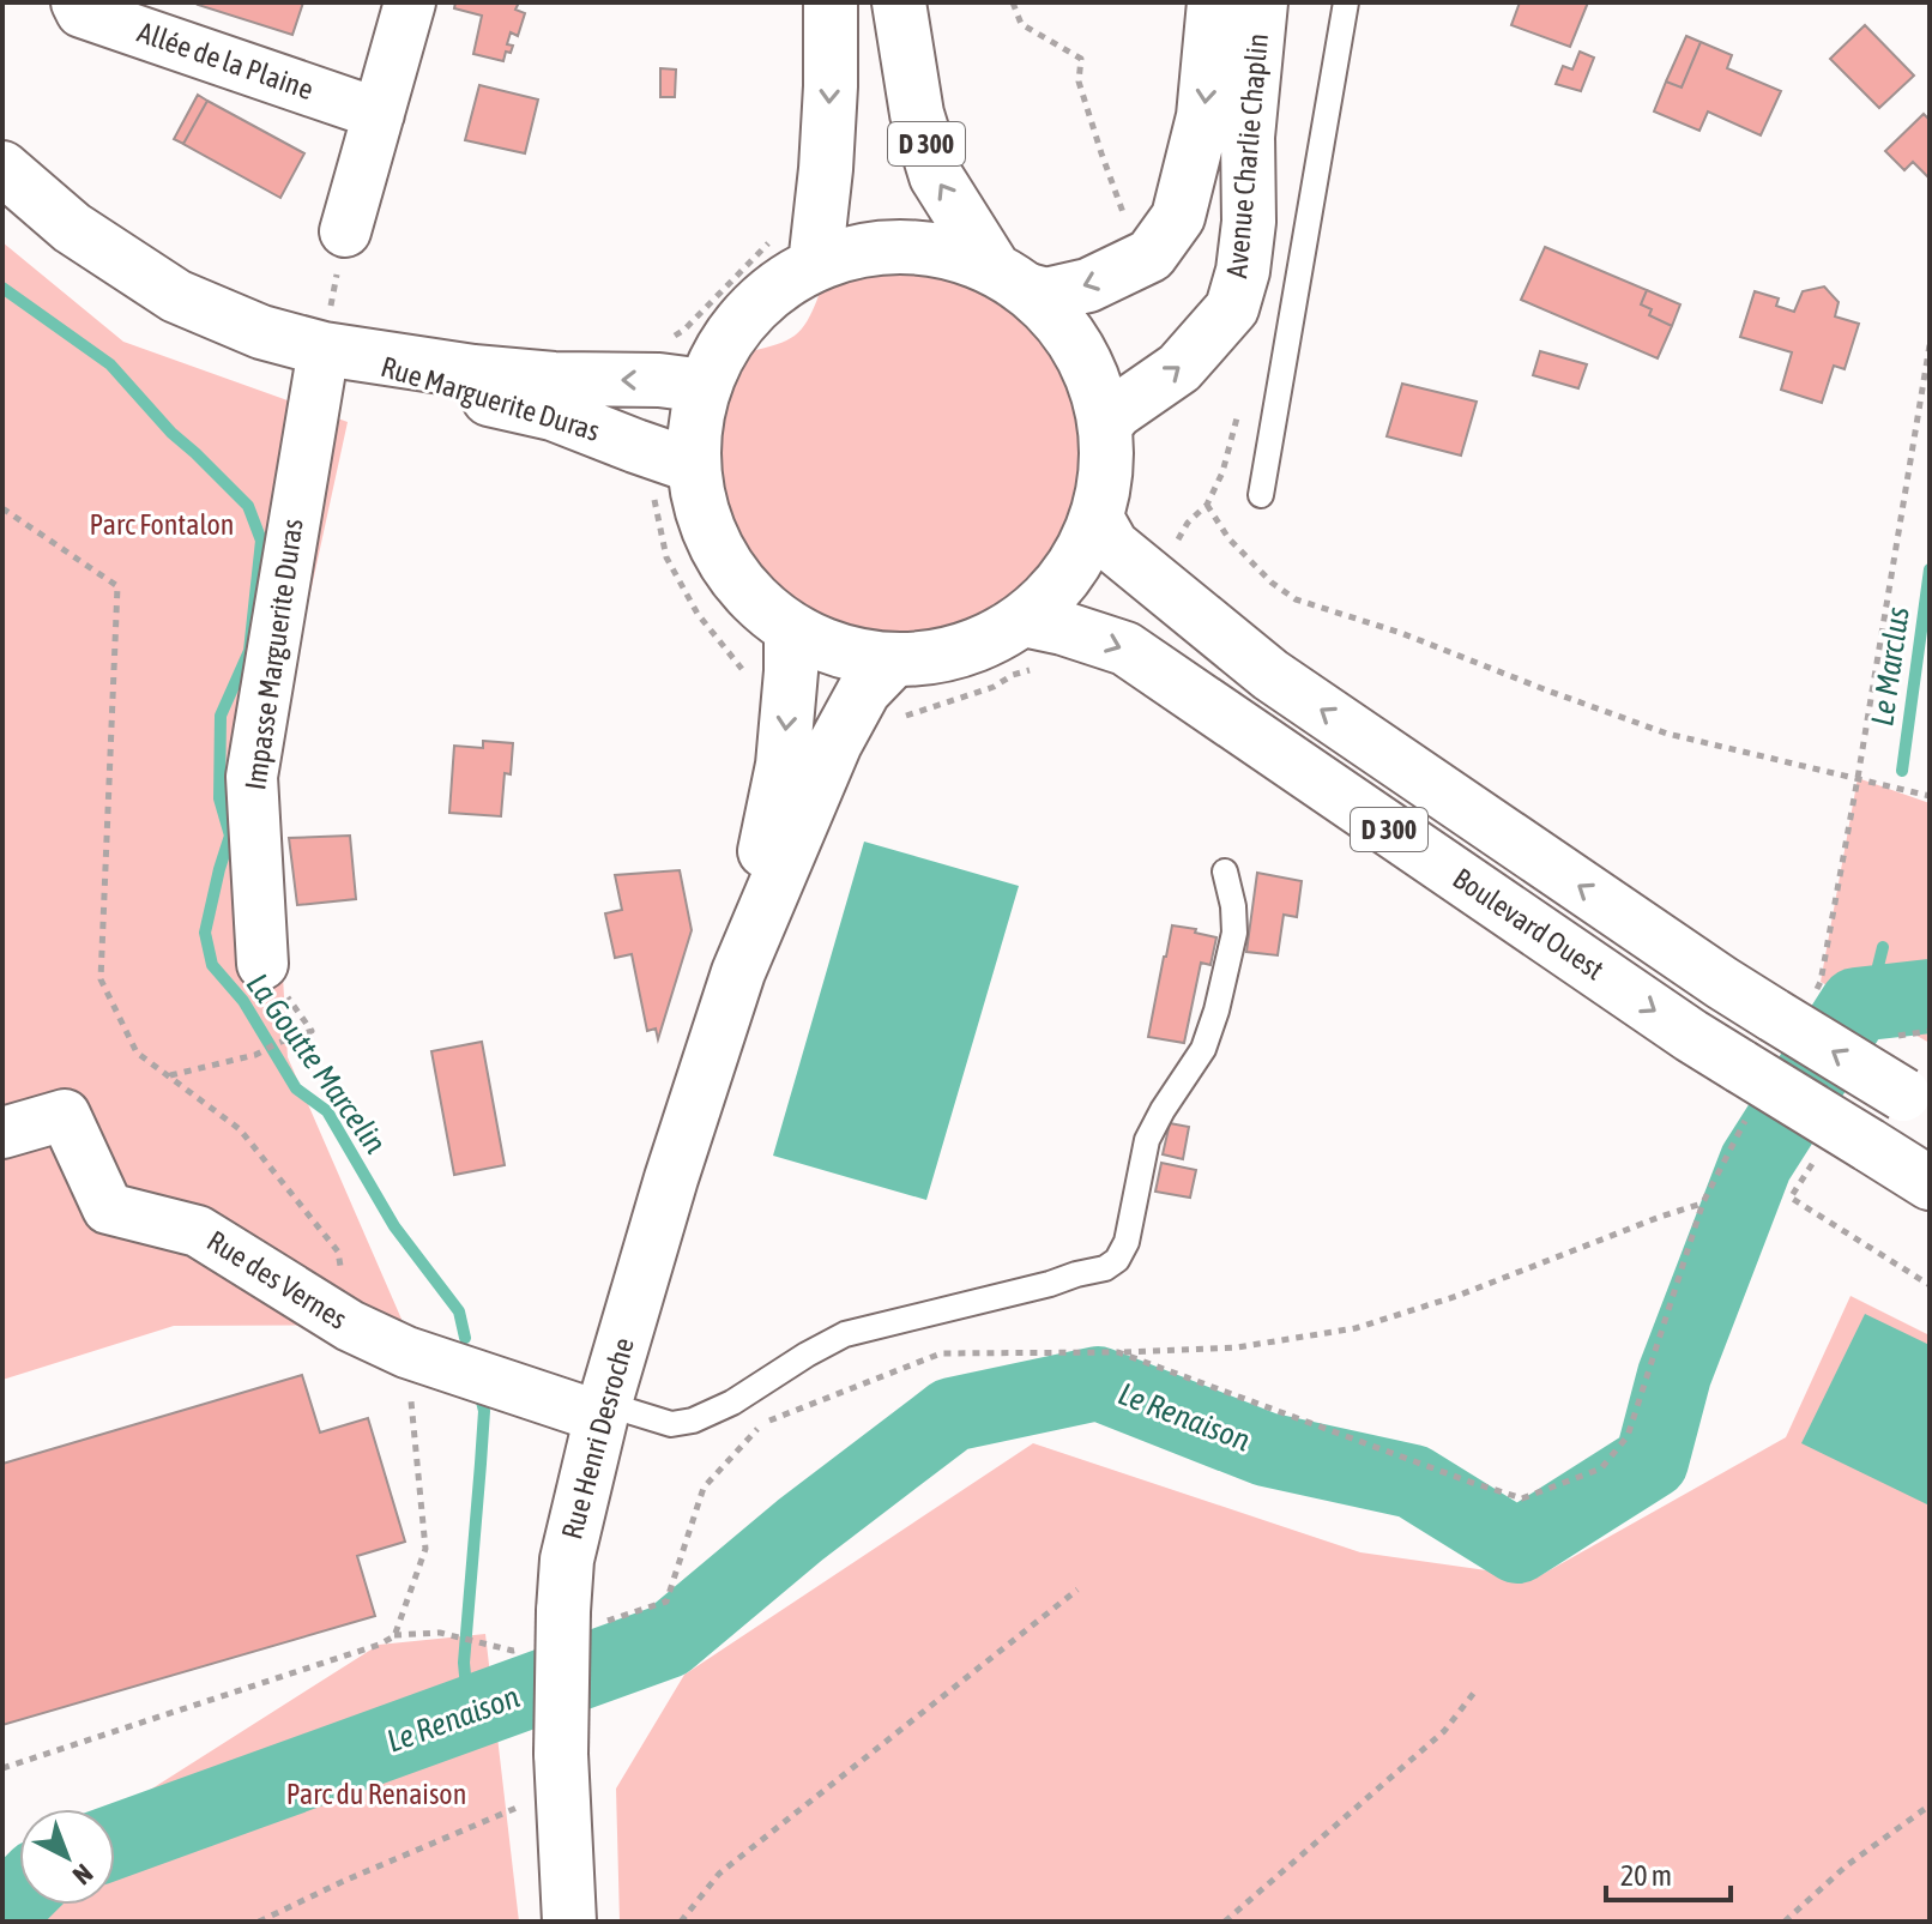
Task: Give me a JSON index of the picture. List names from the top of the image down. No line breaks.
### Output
{"streets":{"main road":["D 300","Avenue Charlie Chaplin","Rue Marguerite Duras","Boulevard Ouest","Rue Henri Desroche"],"street":["Allée de la Plaine","Impasse Marguerite Duras","Rue des Vernes"]},"crossings":[["D 300","Avenue Charlie Chaplin"],["Rue Marguerite Duras","Impasse Marguerite Duras"],["Rue des Vernes","Rue Henri Desroche"]],"water":["Le Marclus","La Goutte Marcelin","Le Renaison"],"parks":["Parc Fontalon","Parc du Renaison"],"scale_bar":"20 m","north":"bottom right"}
